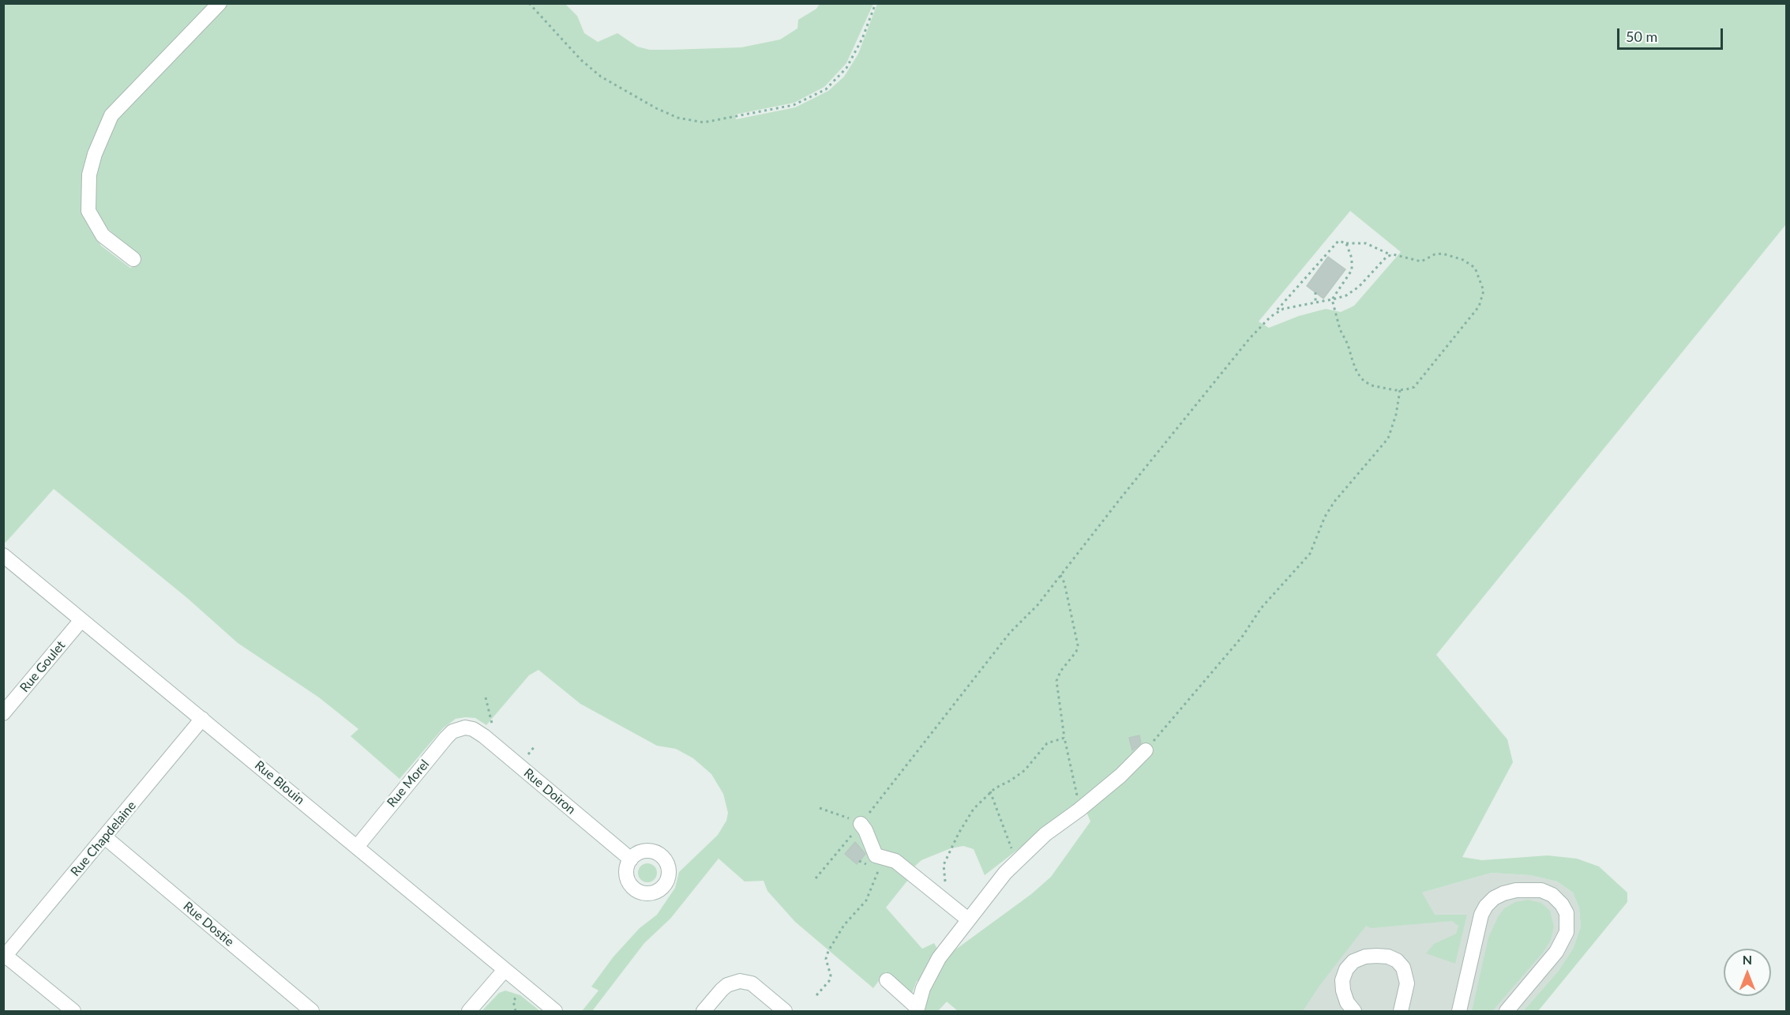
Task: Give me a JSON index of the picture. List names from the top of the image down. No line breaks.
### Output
{"streets":{"street":["Rue Goulet","Rue Blouin","Rue Morel","Rue Doiron","Rue Chapdelaine","Rue Dostie"]},"crossings":[["Rue Goulet","Rue Blouin"],["Rue Blouin","Rue Morel"],["Rue Blouin","Rue Chapdelaine"],["Rue Morel","Rue Doiron"],["Rue Chapdelaine","Rue Dostie"]],"scale_bar":"50 m","north":"top"}
